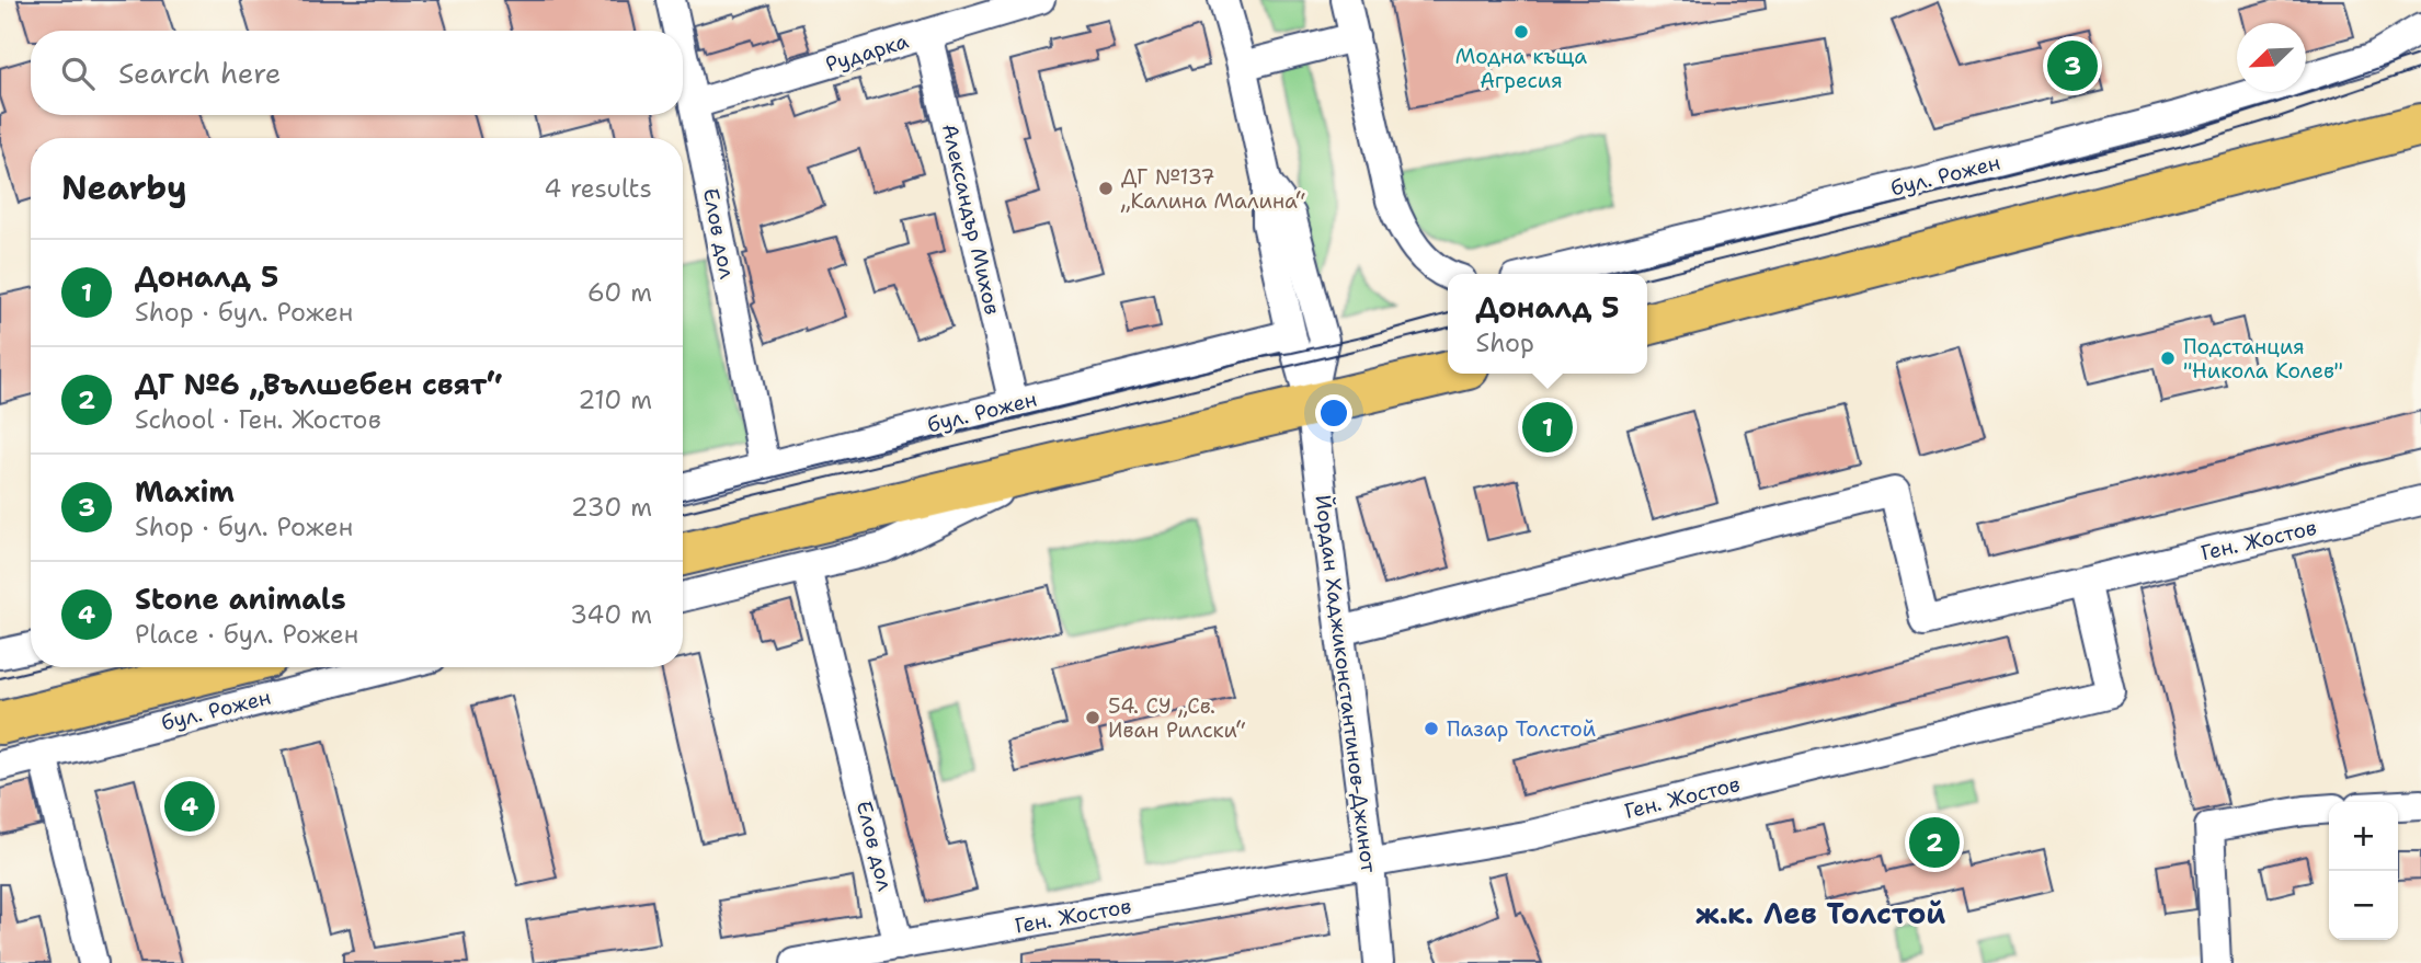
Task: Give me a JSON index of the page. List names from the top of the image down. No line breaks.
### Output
{"streets":{"main road":["бул. Рожен"],"street":["Рударка","Александър Михов","Елов дол","Ген. Жостов","Йордан Хаджиконстантинов-Джинот"]},"crossings":[["Рударка","Александър Михов"],["Рударка","Елов дол"],["бул. Рожен","Александър Михов"],["бул. Рожен","Елов дол"],["Елов дол","Ген. Жостов"],["Ген. Жостов","Йордан Хаджиконстантинов-Джинот"]],"districts":["ж.к. Лев Толстой"],"places":["Модна къща Агресия","ДГ №137 „Калина Малина“","Подстанция \"Никола Колев\"","54. СУ „Св. Иван Рилски“","Пазар Толстой"],"north":"bottom left","page":{"search":"Search here","pins":["3","1","4","2"],"heading":["Nearby","4 results"],"list":[{"mark":"1","name":"Доналд 5","note":"Shop · бул. Рожен","value":"60 m"},{"mark":"2","name":"ДГ №6 „Вълшебен свят“","note":"School · Ген. Жостов","value":"210 m"},{"mark":"3","name":"Maxim","note":"Shop · бул. Рожен","value":"230 m"},{"mark":"4","name":"Stone animals","note":"Place · бул. Рожен","value":"340 m"}],"popup":["Доналд 5","Shop"],"map_buttons":["+","−"]}}
